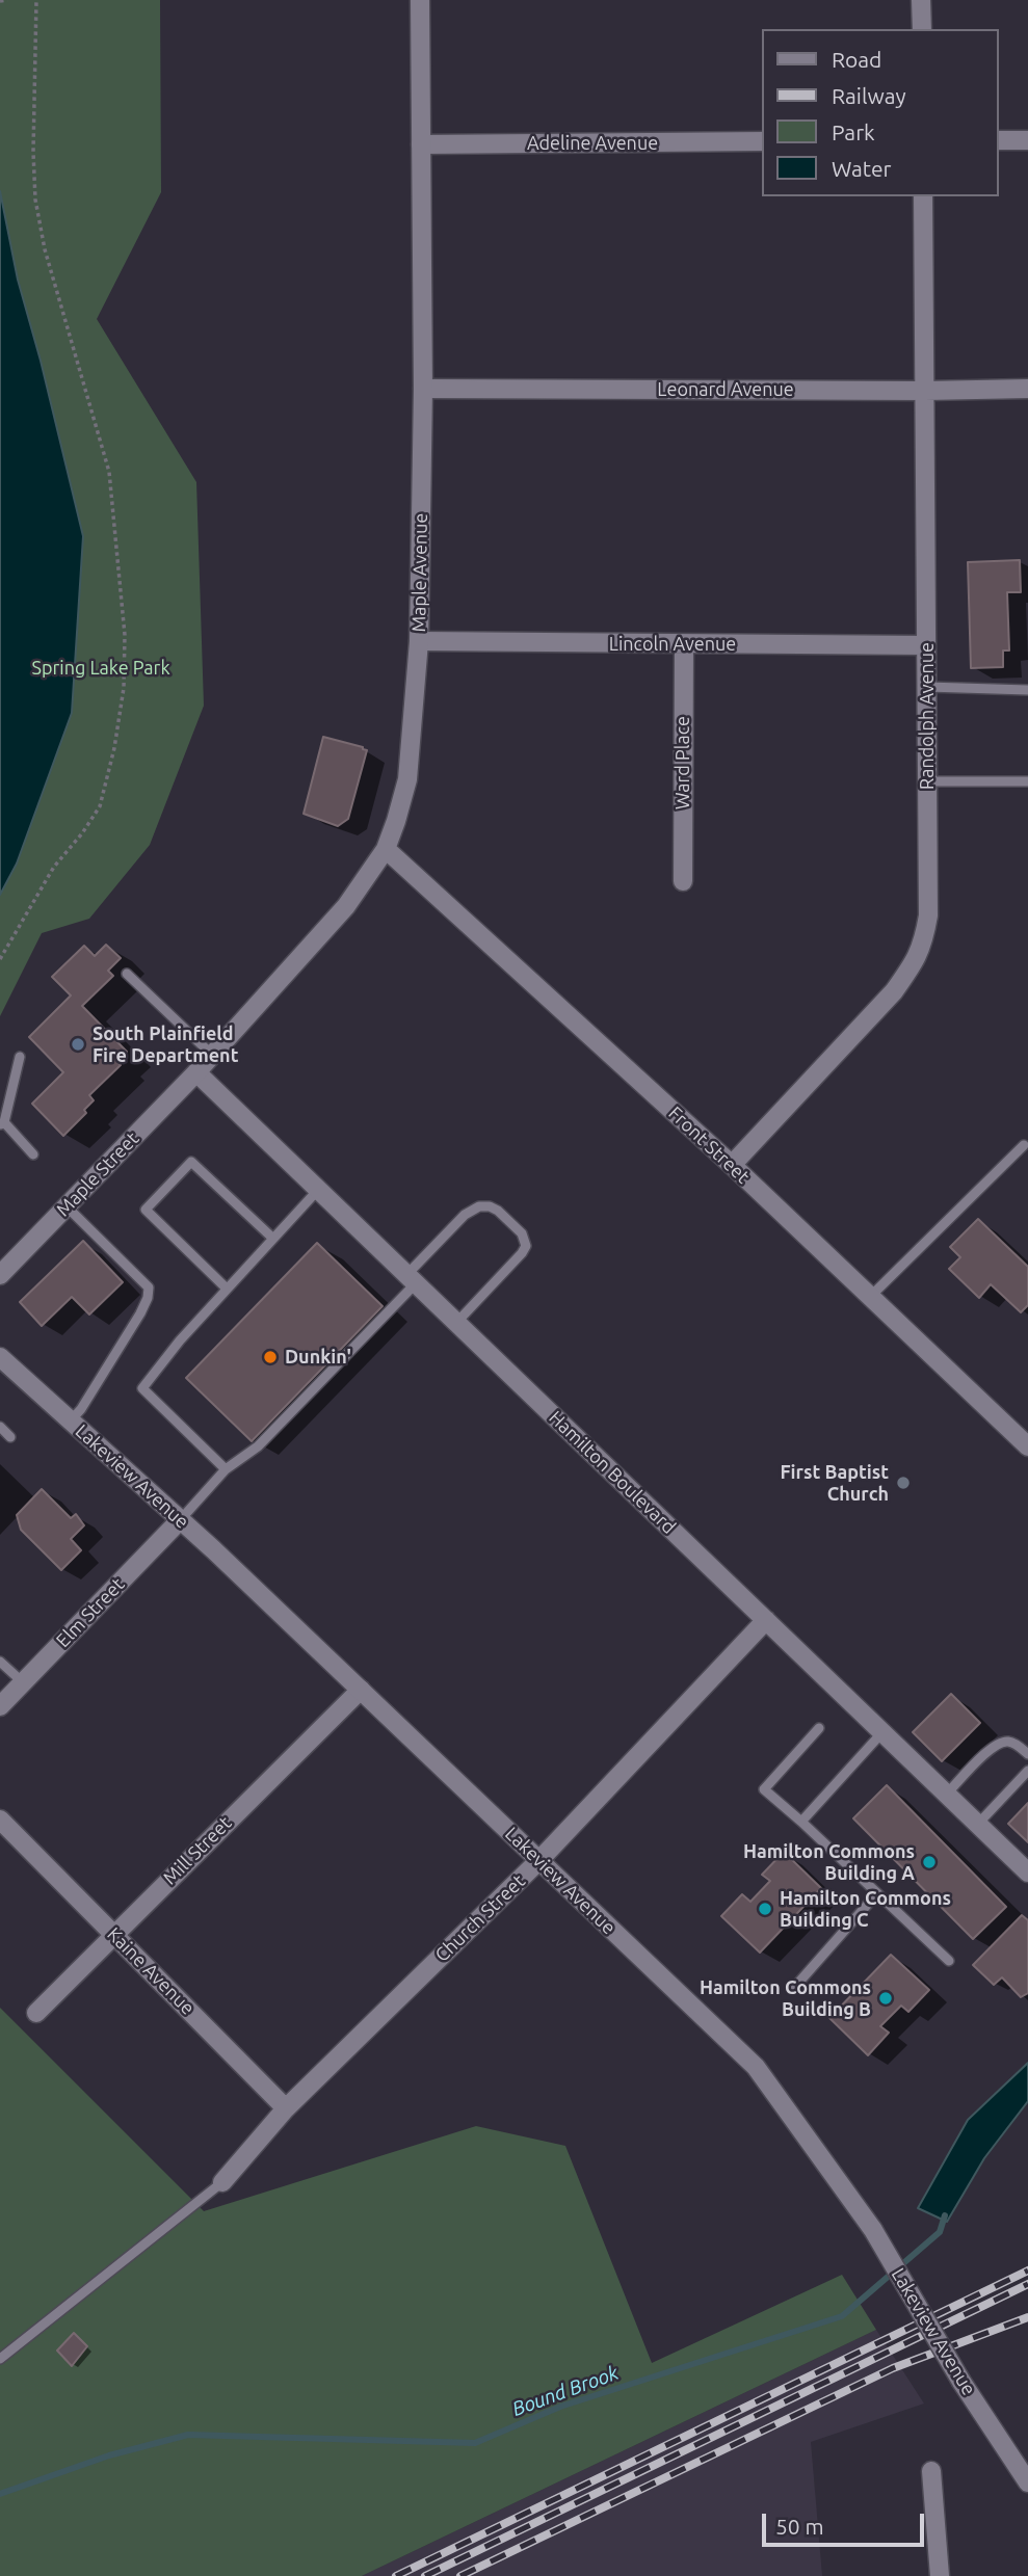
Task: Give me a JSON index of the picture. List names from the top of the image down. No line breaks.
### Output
{"streets":{"street":["Adeline Avenue","Leonard Avenue","Maple Avenue","Lincoln Avenue","Randolph Avenue","Ward Place","Front Street","Maple Street","Hamilton Boulevard","Lakeview Avenue","Elm Street","Mill Street","Church Street","Kaine Avenue"]},"crossings":[["Adeline Avenue","Maple Avenue"],["Leonard Avenue","Maple Avenue"],["Leonard Avenue","Randolph Avenue"],["Maple Avenue","Lincoln Avenue"],["Maple Avenue","Front Street"],["Maple Avenue","Maple Street"],["Maple Avenue","Hamilton Boulevard"],["Lincoln Avenue","Randolph Avenue"],["Lincoln Avenue","Ward Place"],["Randolph Avenue","Front Street"],["Maple Street","Hamilton Boulevard"],["Hamilton Boulevard","Church Street"],["Lakeview Avenue","Elm Street"],["Lakeview Avenue","Mill Street"],["Lakeview Avenue","Church Street"],["Mill Street","Kaine Avenue"],["Church Street","Kaine Avenue"]],"water":["Bound Brook"],"parks":["Spring Lake Park"],"places":["South Plainfield Fire Department","Dunkin'","First Baptist Church","Hamilton Commons Building A","Hamilton Commons Building C","Hamilton Commons Building B"],"legend":["Road","Railway","Park","Water"],"scale_bar":"50 m"}
